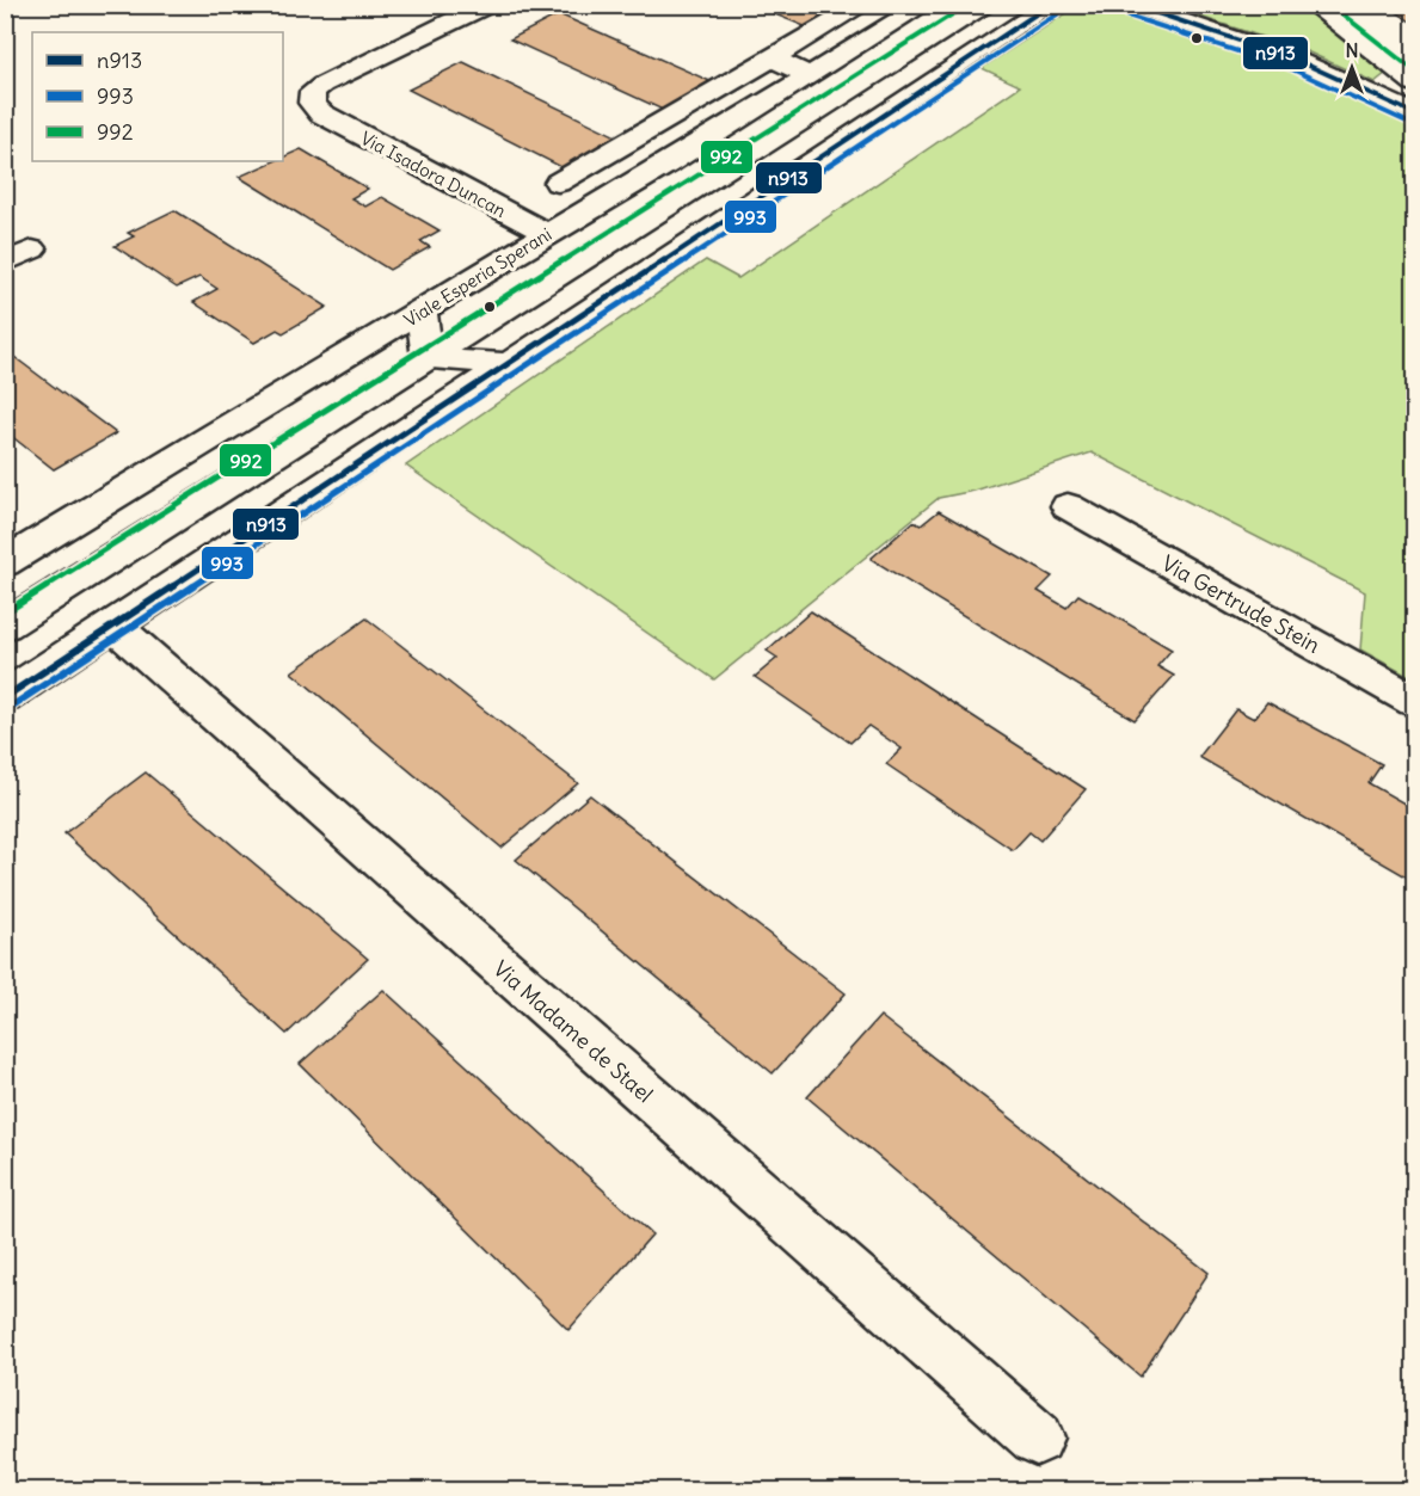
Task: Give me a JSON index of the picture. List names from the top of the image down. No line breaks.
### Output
{"streets":{"street":["Via Isadora Duncan","Viale Esperia Sperani","Via Gertrude Stein","Via Madame de Stael"]},"crossings":[["Via Isadora Duncan","Viale Esperia Sperani"]],"lines":["transit line n913","transit line 992","transit line 993"],"legend":["n913","993","992"],"north":"top"}
